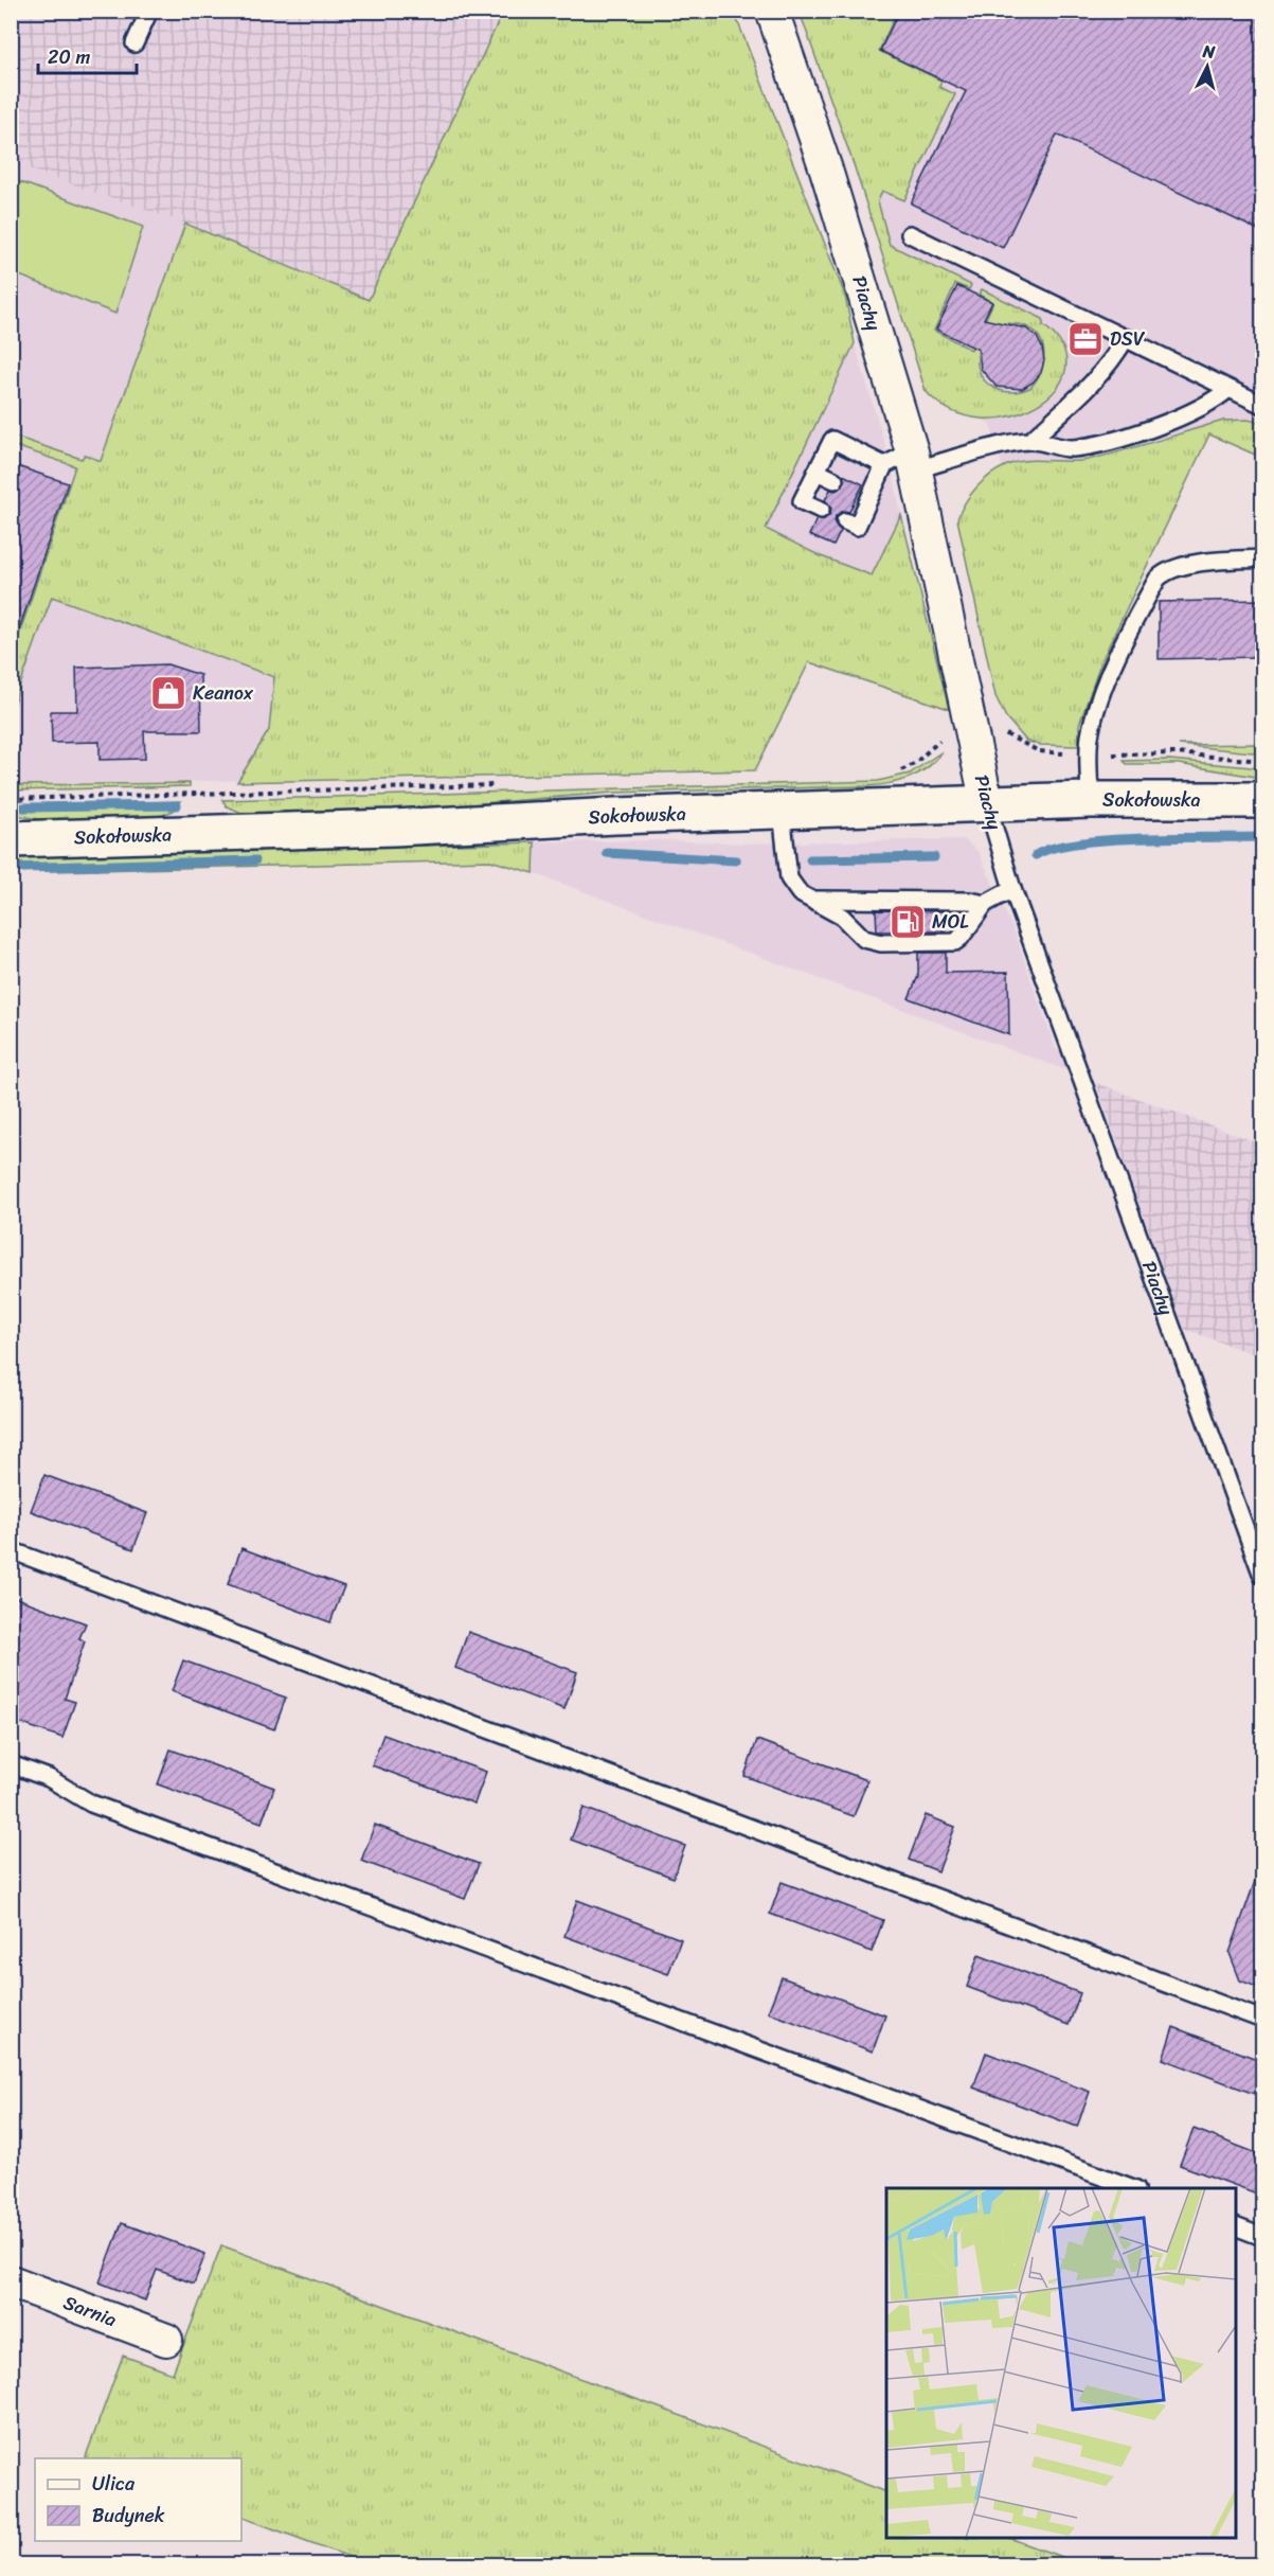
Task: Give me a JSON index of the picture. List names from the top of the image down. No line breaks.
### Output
{"streets":{"street":["Piachy","Sokołowska","Sarnia"]},"crossings":[["Piachy","Sokołowska"]],"places":{"office":["DSV"],"shop":["Keanox"],"fuel station":["MOL"]},"legend":["Ulica","Budynek"],"scale_bar":"20 m","north":"top"}
